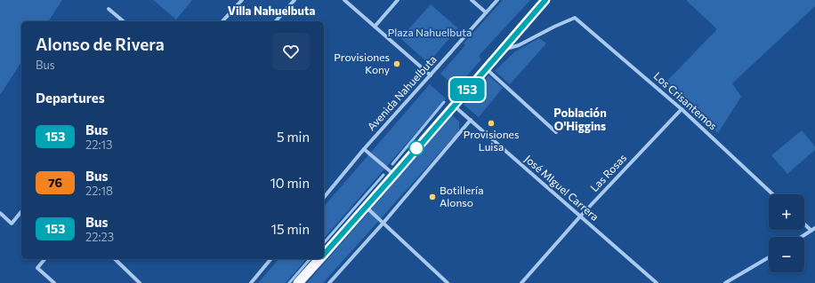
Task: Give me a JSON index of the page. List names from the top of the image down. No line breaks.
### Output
{"streets":{"street":["Avenida Nahuelbuta","Los Crisantemos","Las Rosas","José MIguel Carrera"]},"crossings":[["Los Crisantemos","Las Rosas"],["Las Rosas","José MIguel Carrera"]],"districts":["Villa Nahuelbuta","Población O'Higgins"],"parks":["Plaza Nahuelbuta"],"places":["Provisiones Kony","Provisiones Luisa","Botillería Alonso"],"lines":["bus line 153"],"page":{"on_map":"153","heading":[["Alonso de Rivera","Bus"],"Departures"],"list":[{"mark":"153","name":"Bus","note":"22:13","value":"5 min"},{"mark":"76","name":"Bus","note":"22:18","value":"10 min"},{"mark":"153","name":"Bus","note":"22:23","value":"15 min"}],"map_buttons":["+","−"]}}
